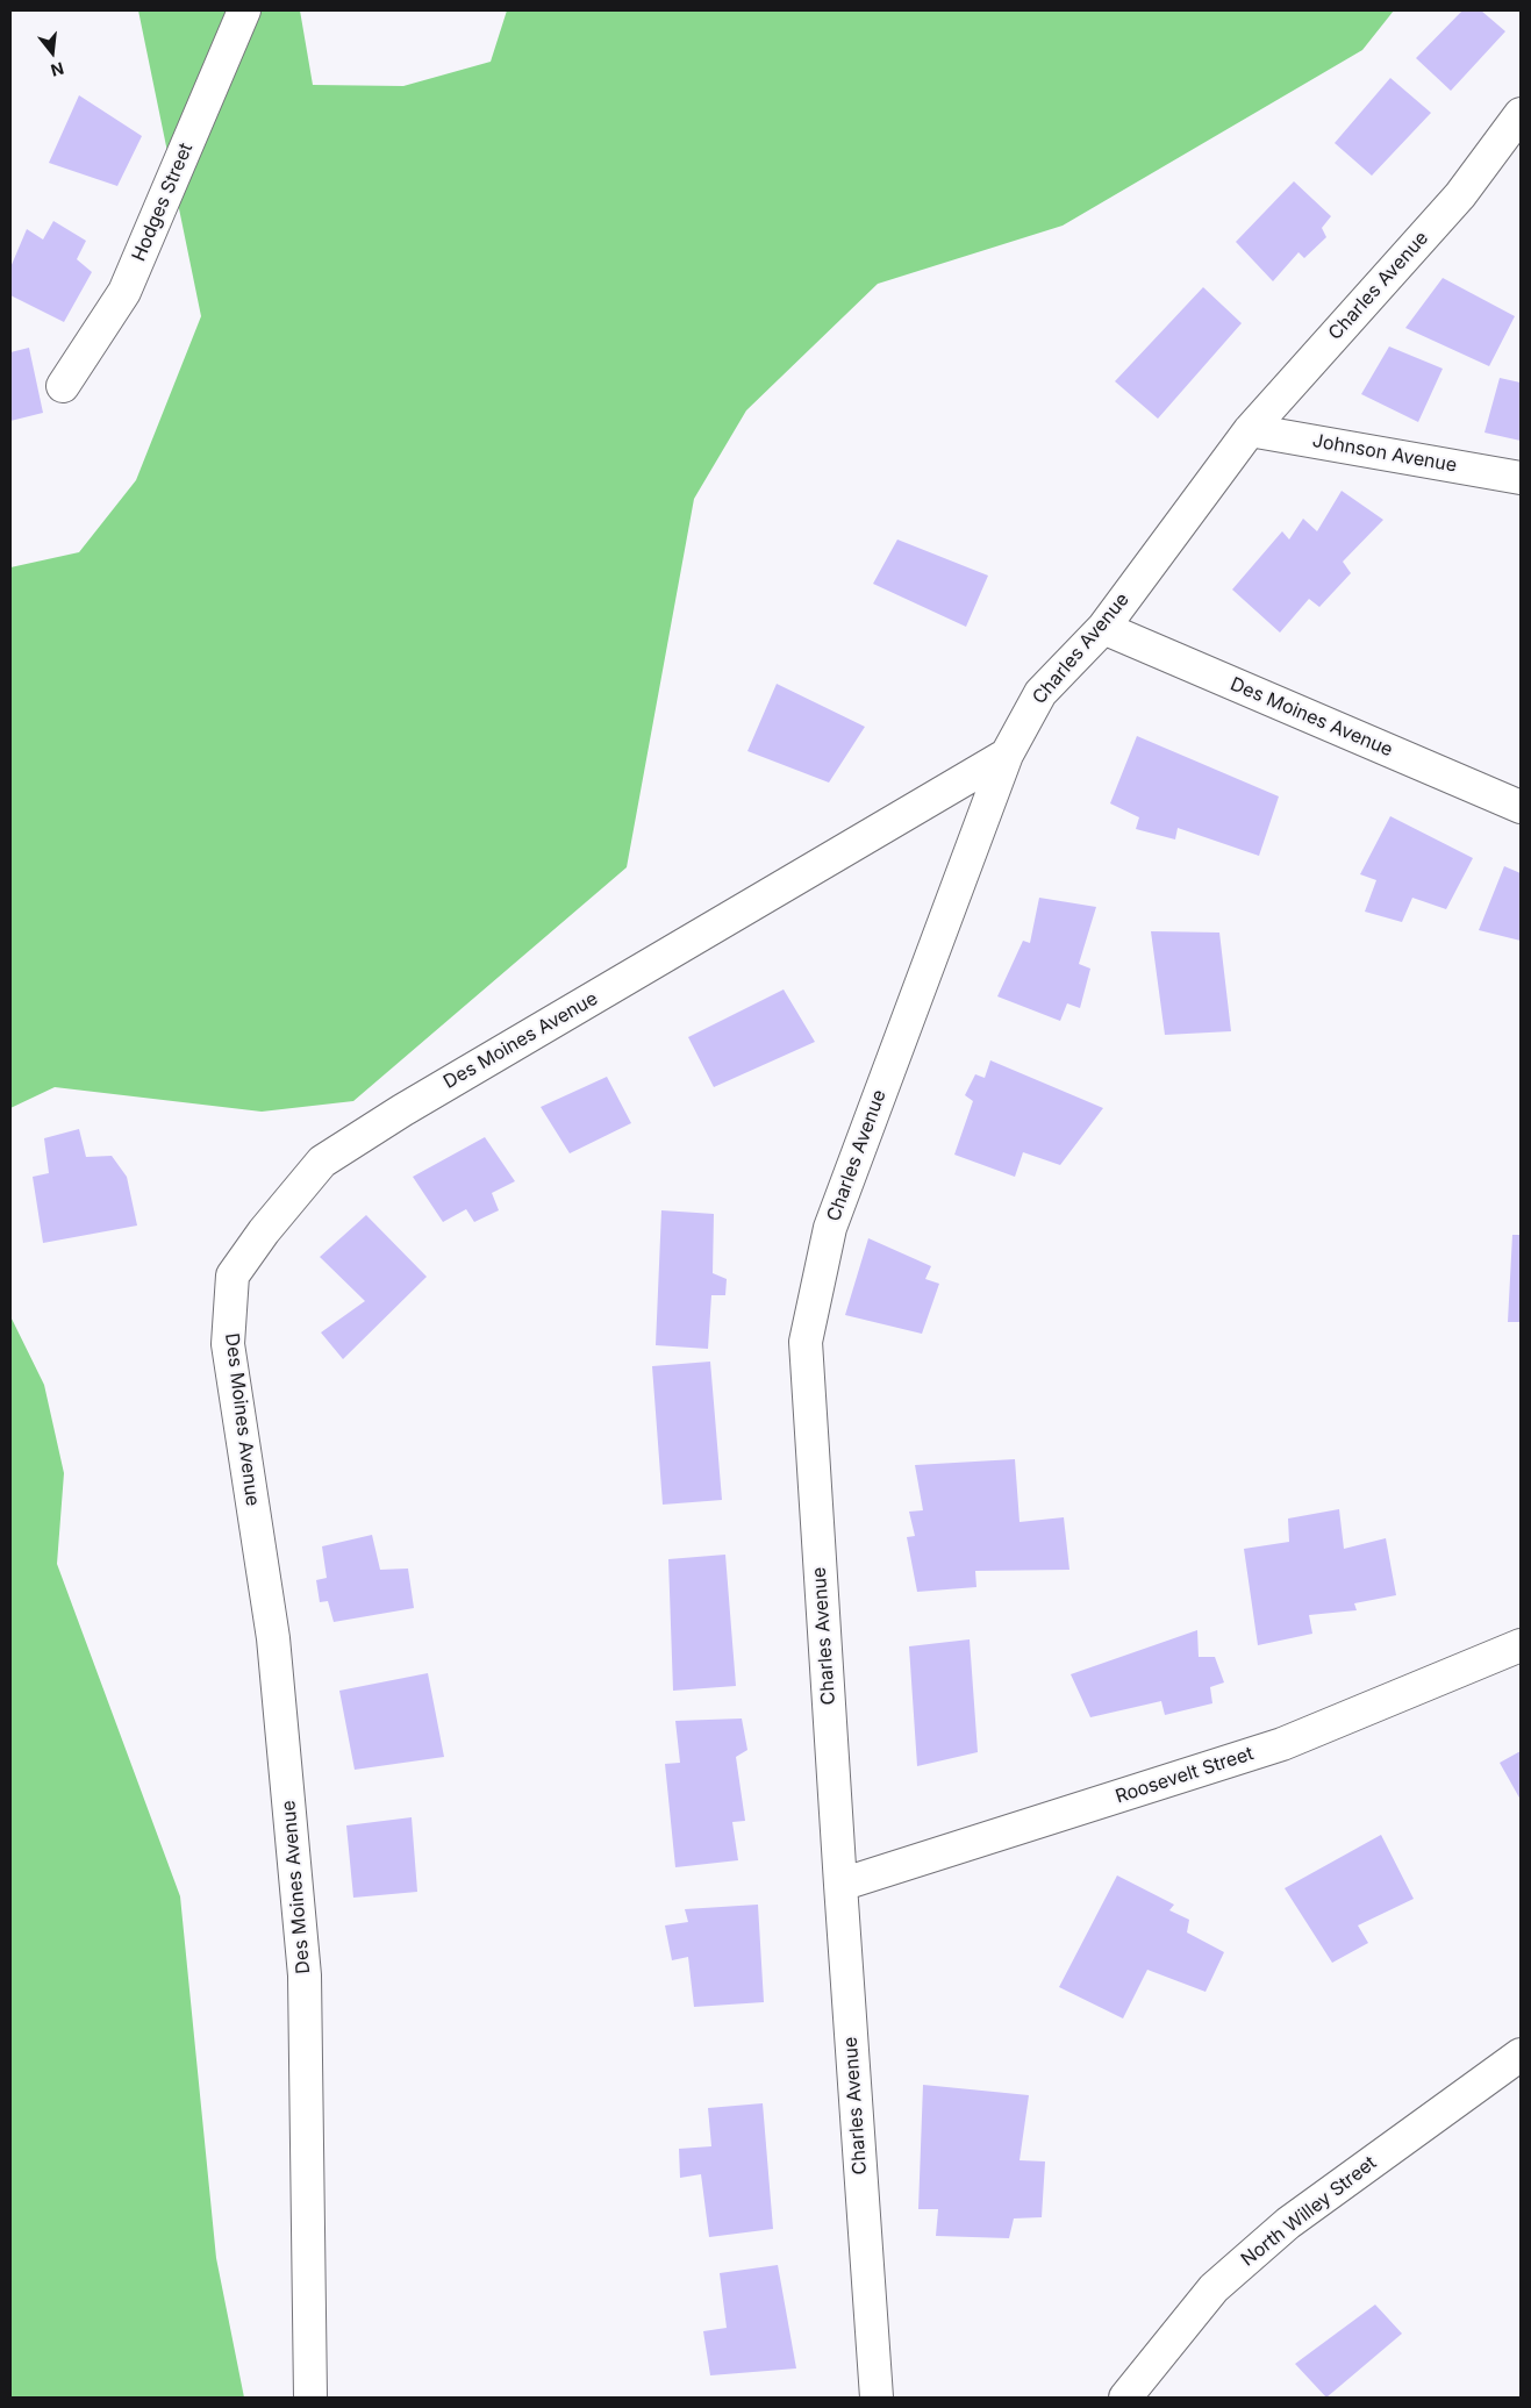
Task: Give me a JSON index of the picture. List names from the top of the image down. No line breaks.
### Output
{"streets":{"street":["Hodges Street","Charles Avenue","Johnson Avenue","Des Moines Avenue","Roosevelt Street","North Willey Street"]},"crossings":[["Charles Avenue","Johnson Avenue"],["Charles Avenue","Des Moines Avenue"],["Charles Avenue","Roosevelt Street"]],"north":"bottom"}
